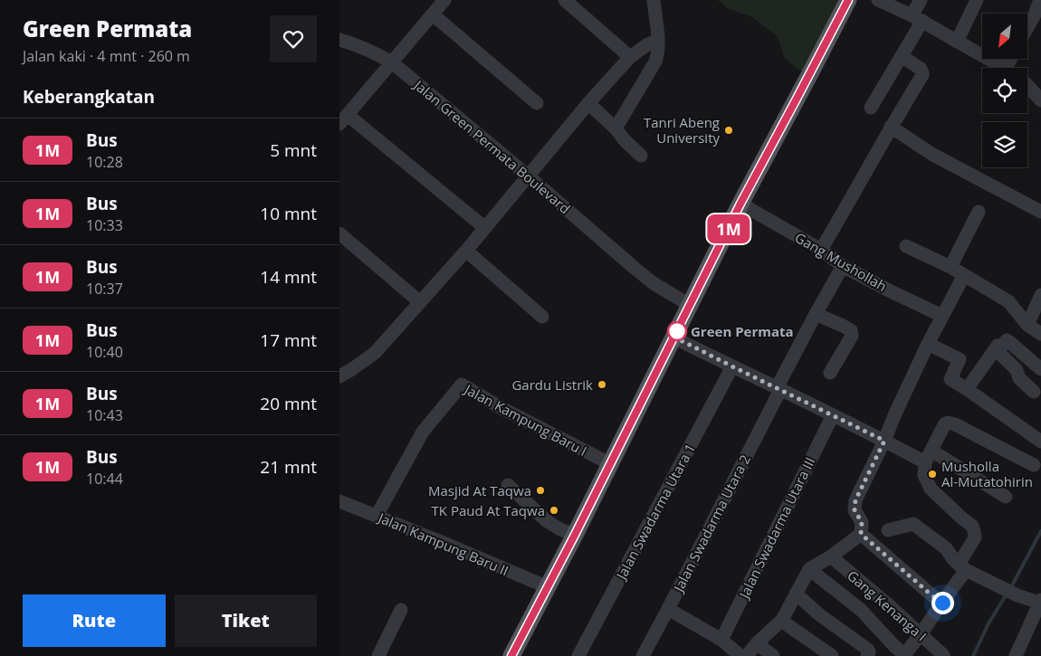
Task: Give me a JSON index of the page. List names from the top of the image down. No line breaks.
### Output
{"streets":{"street":["Jalan Green Permata Boulevard","Gang Mushollah","Jalan Kampung Baru I","Jalan Swadarma Utara 1","Jalan Swadarma Utara 2","Jalan Swadarma Utara III","Jalan Kampung Baru II","Gang Kenanga I"]},"crossings":[["Gang Mushollah","Jalan Swadarma Utara 2"],["Jalan Kampung Baru I","Jalan Kampung Baru II"]],"places":["Tanri Abeng University","Green Permata","Gardu Listrik","Musholla Al-Mutatohirin","Masjid At Taqwa","TK Paud At Taqwa"],"lines":["bus line 1M"],"north":"bottom left","page":{"heading":[["Green Permata","Jalan kaki · 4 mnt · 260 m"],"Keberangkatan"],"on_map":"1M","list":[{"mark":"1M","name":"Bus","note":"10:28","value":"5 mnt"},{"mark":"1M","name":"Bus","note":"10:33","value":"10 mnt"},{"mark":"1M","name":"Bus","note":"10:37","value":"14 mnt"},{"mark":"1M","name":"Bus","note":"10:40","value":"17 mnt"},{"mark":"1M","name":"Bus","note":"10:43","value":"20 mnt"},{"mark":"1M","name":"Bus","note":"10:44","value":"21 mnt"}],"buttons":["Rute","Tiket"]}}
